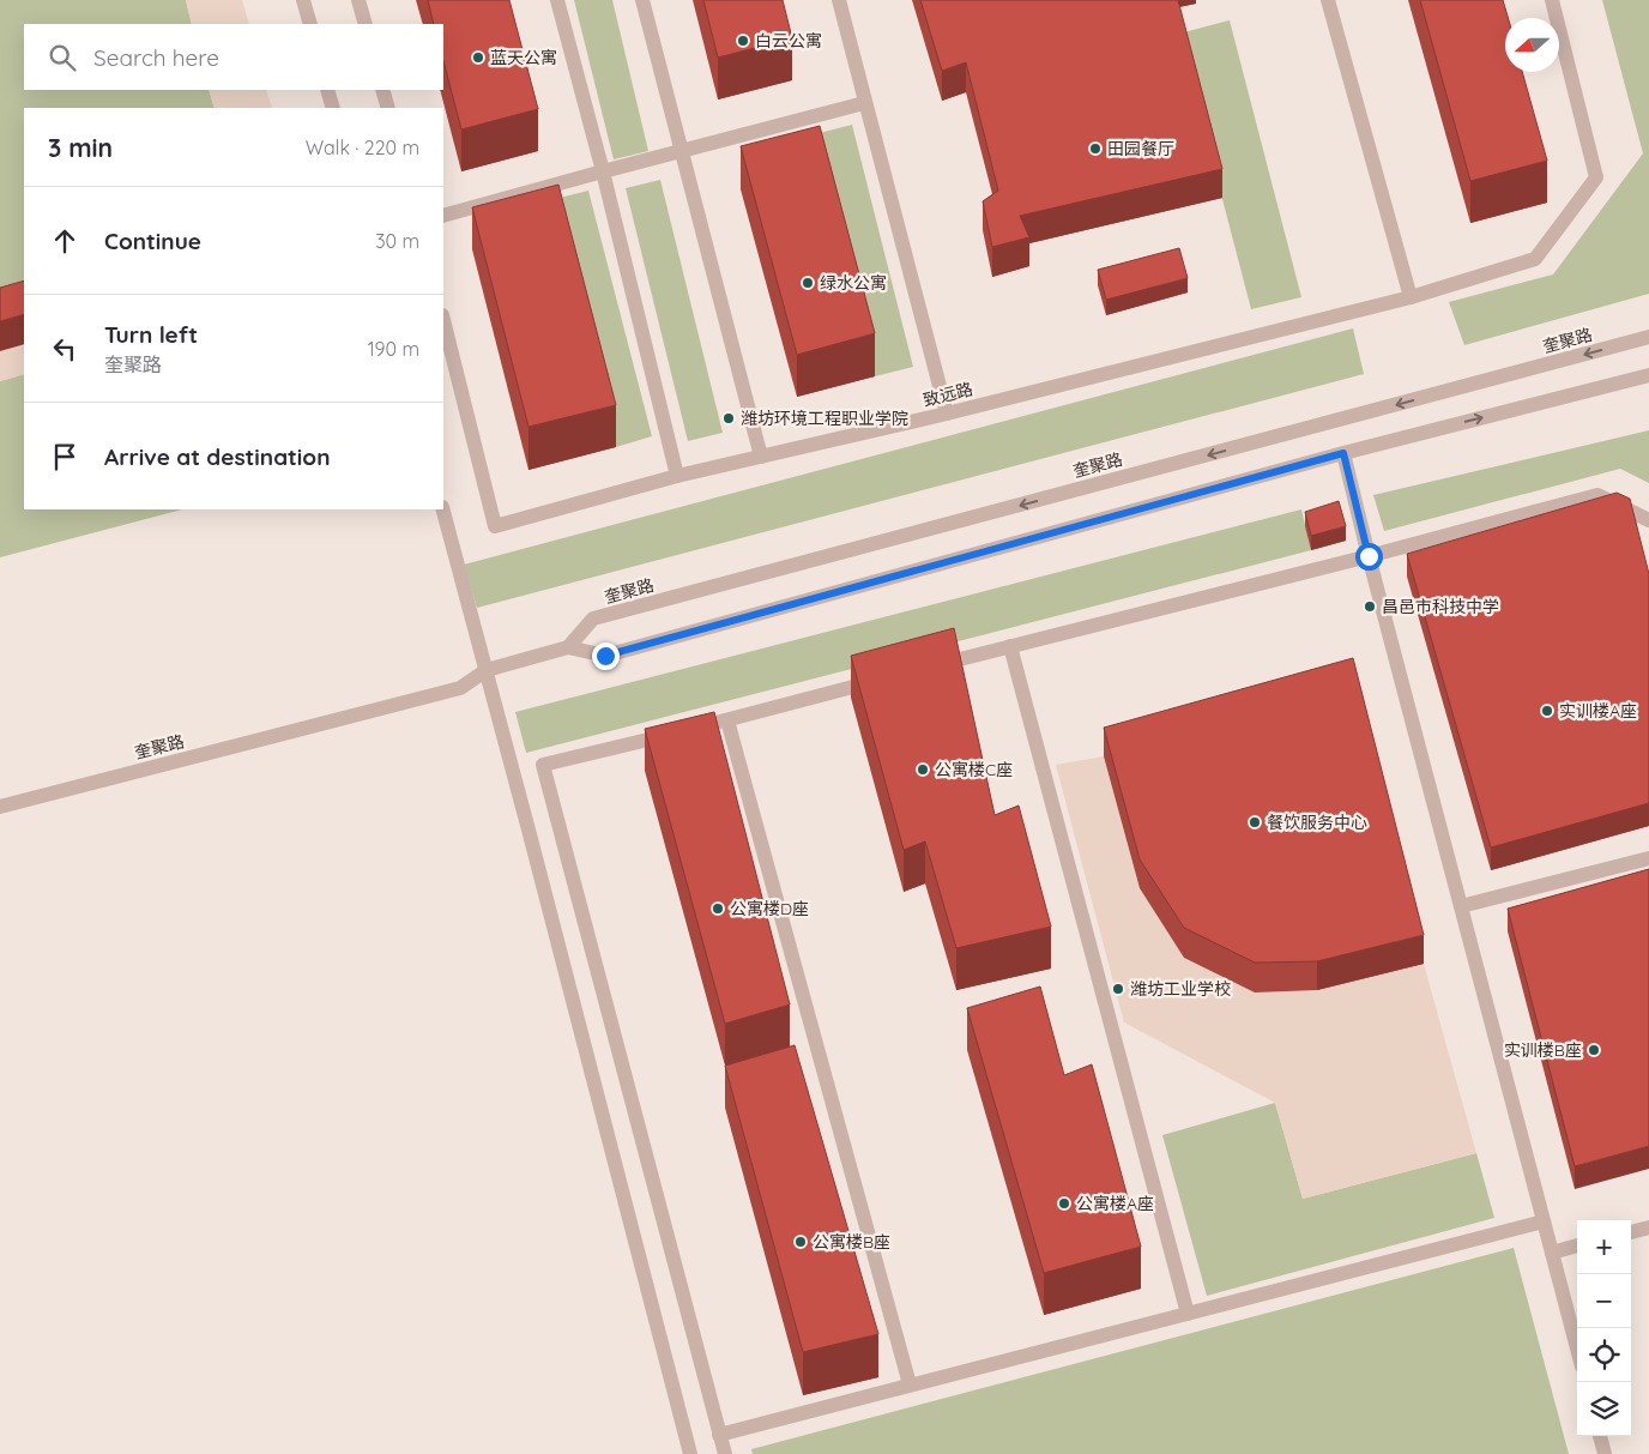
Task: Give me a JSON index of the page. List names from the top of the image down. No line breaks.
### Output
{"streets":{"street":["奎聚路","致远路"]},"places":["白云公寓","蓝天公寓","田园餐厅","绿水公寓","潍坊环境工程职业学院","昌邑市科技中学","实训楼A座","公寓楼C座","餐饮服务中心","公寓楼D座","潍坊工业学校","实训楼B座","公寓楼A座","公寓楼B座"],"north":"left","page":{"search":"Search here","heading":["3 min","Walk · 220 m"],"list":[["Continue","30 m"],["Turn left","奎聚路","190 m"],"Arrive at destination"],"map_buttons":["+","−"]}}
